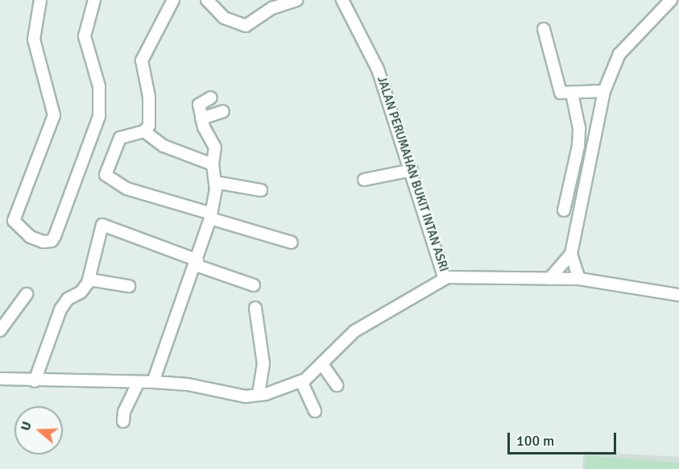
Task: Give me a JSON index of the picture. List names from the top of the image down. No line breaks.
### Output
{"streets":{"street":["JALAN PERUMAHAN BUKIT INTAN ASRI"]},"scale_bar":"100 m","north":"left"}
